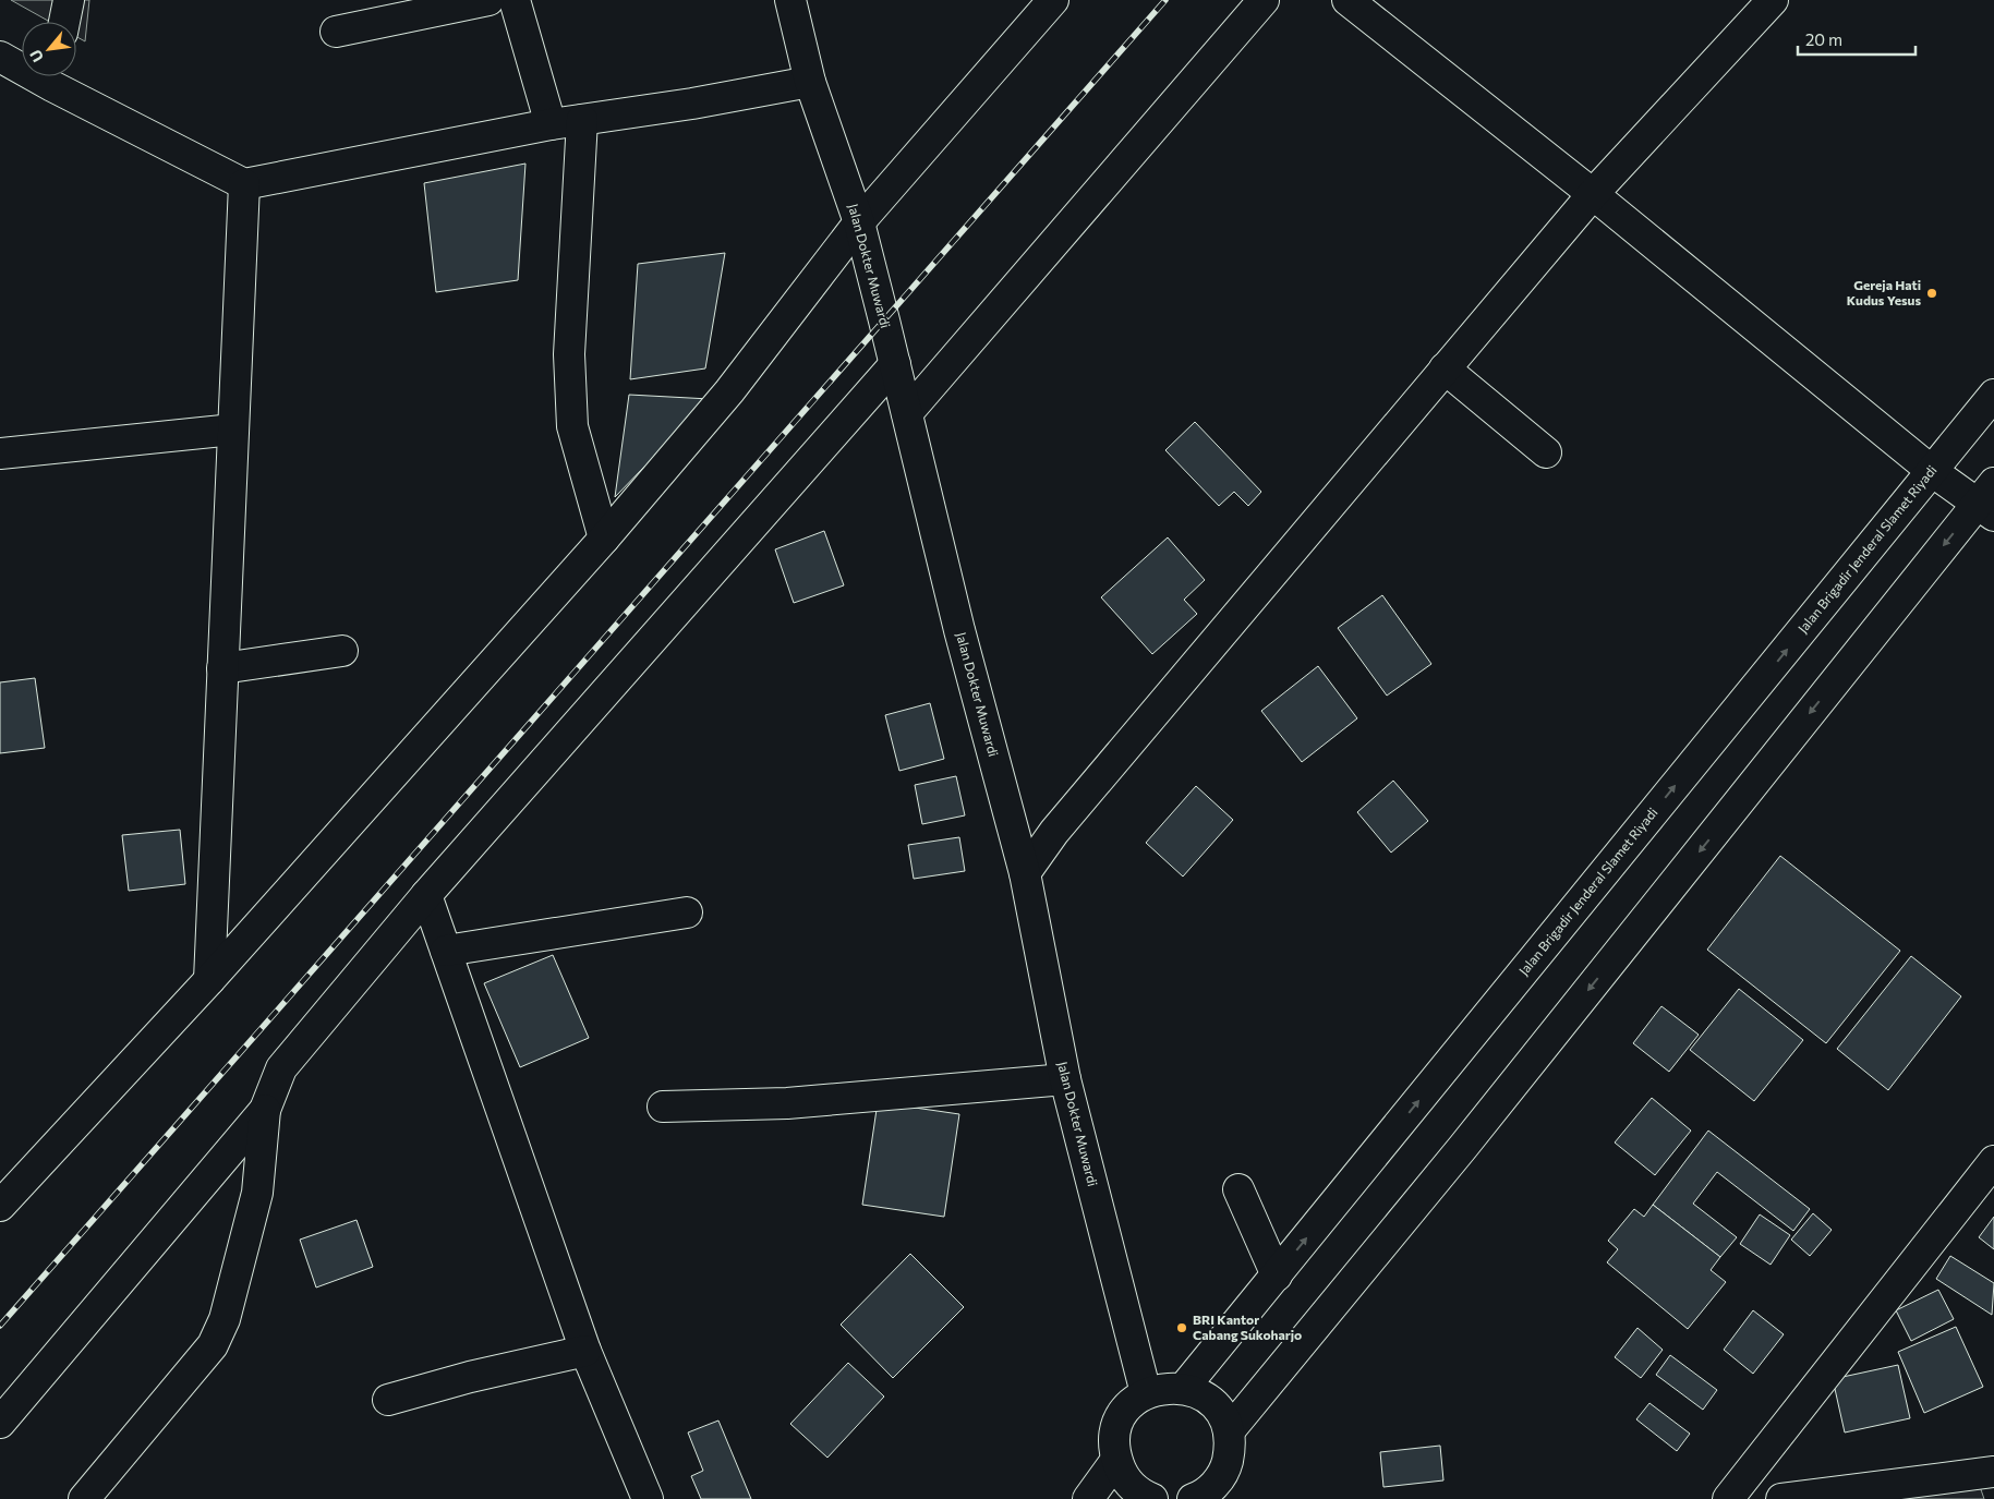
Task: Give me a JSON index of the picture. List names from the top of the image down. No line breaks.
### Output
{"streets":{"street":["Jalan Dokter Muwardi","Jalan Brigadir Jenderal Slamet Riyadi"]},"places":["Gereja Hati Kudus Yesus","BRI Kantor Cabang Sukoharjo"],"scale_bar":"20 m","north":"bottom left"}
